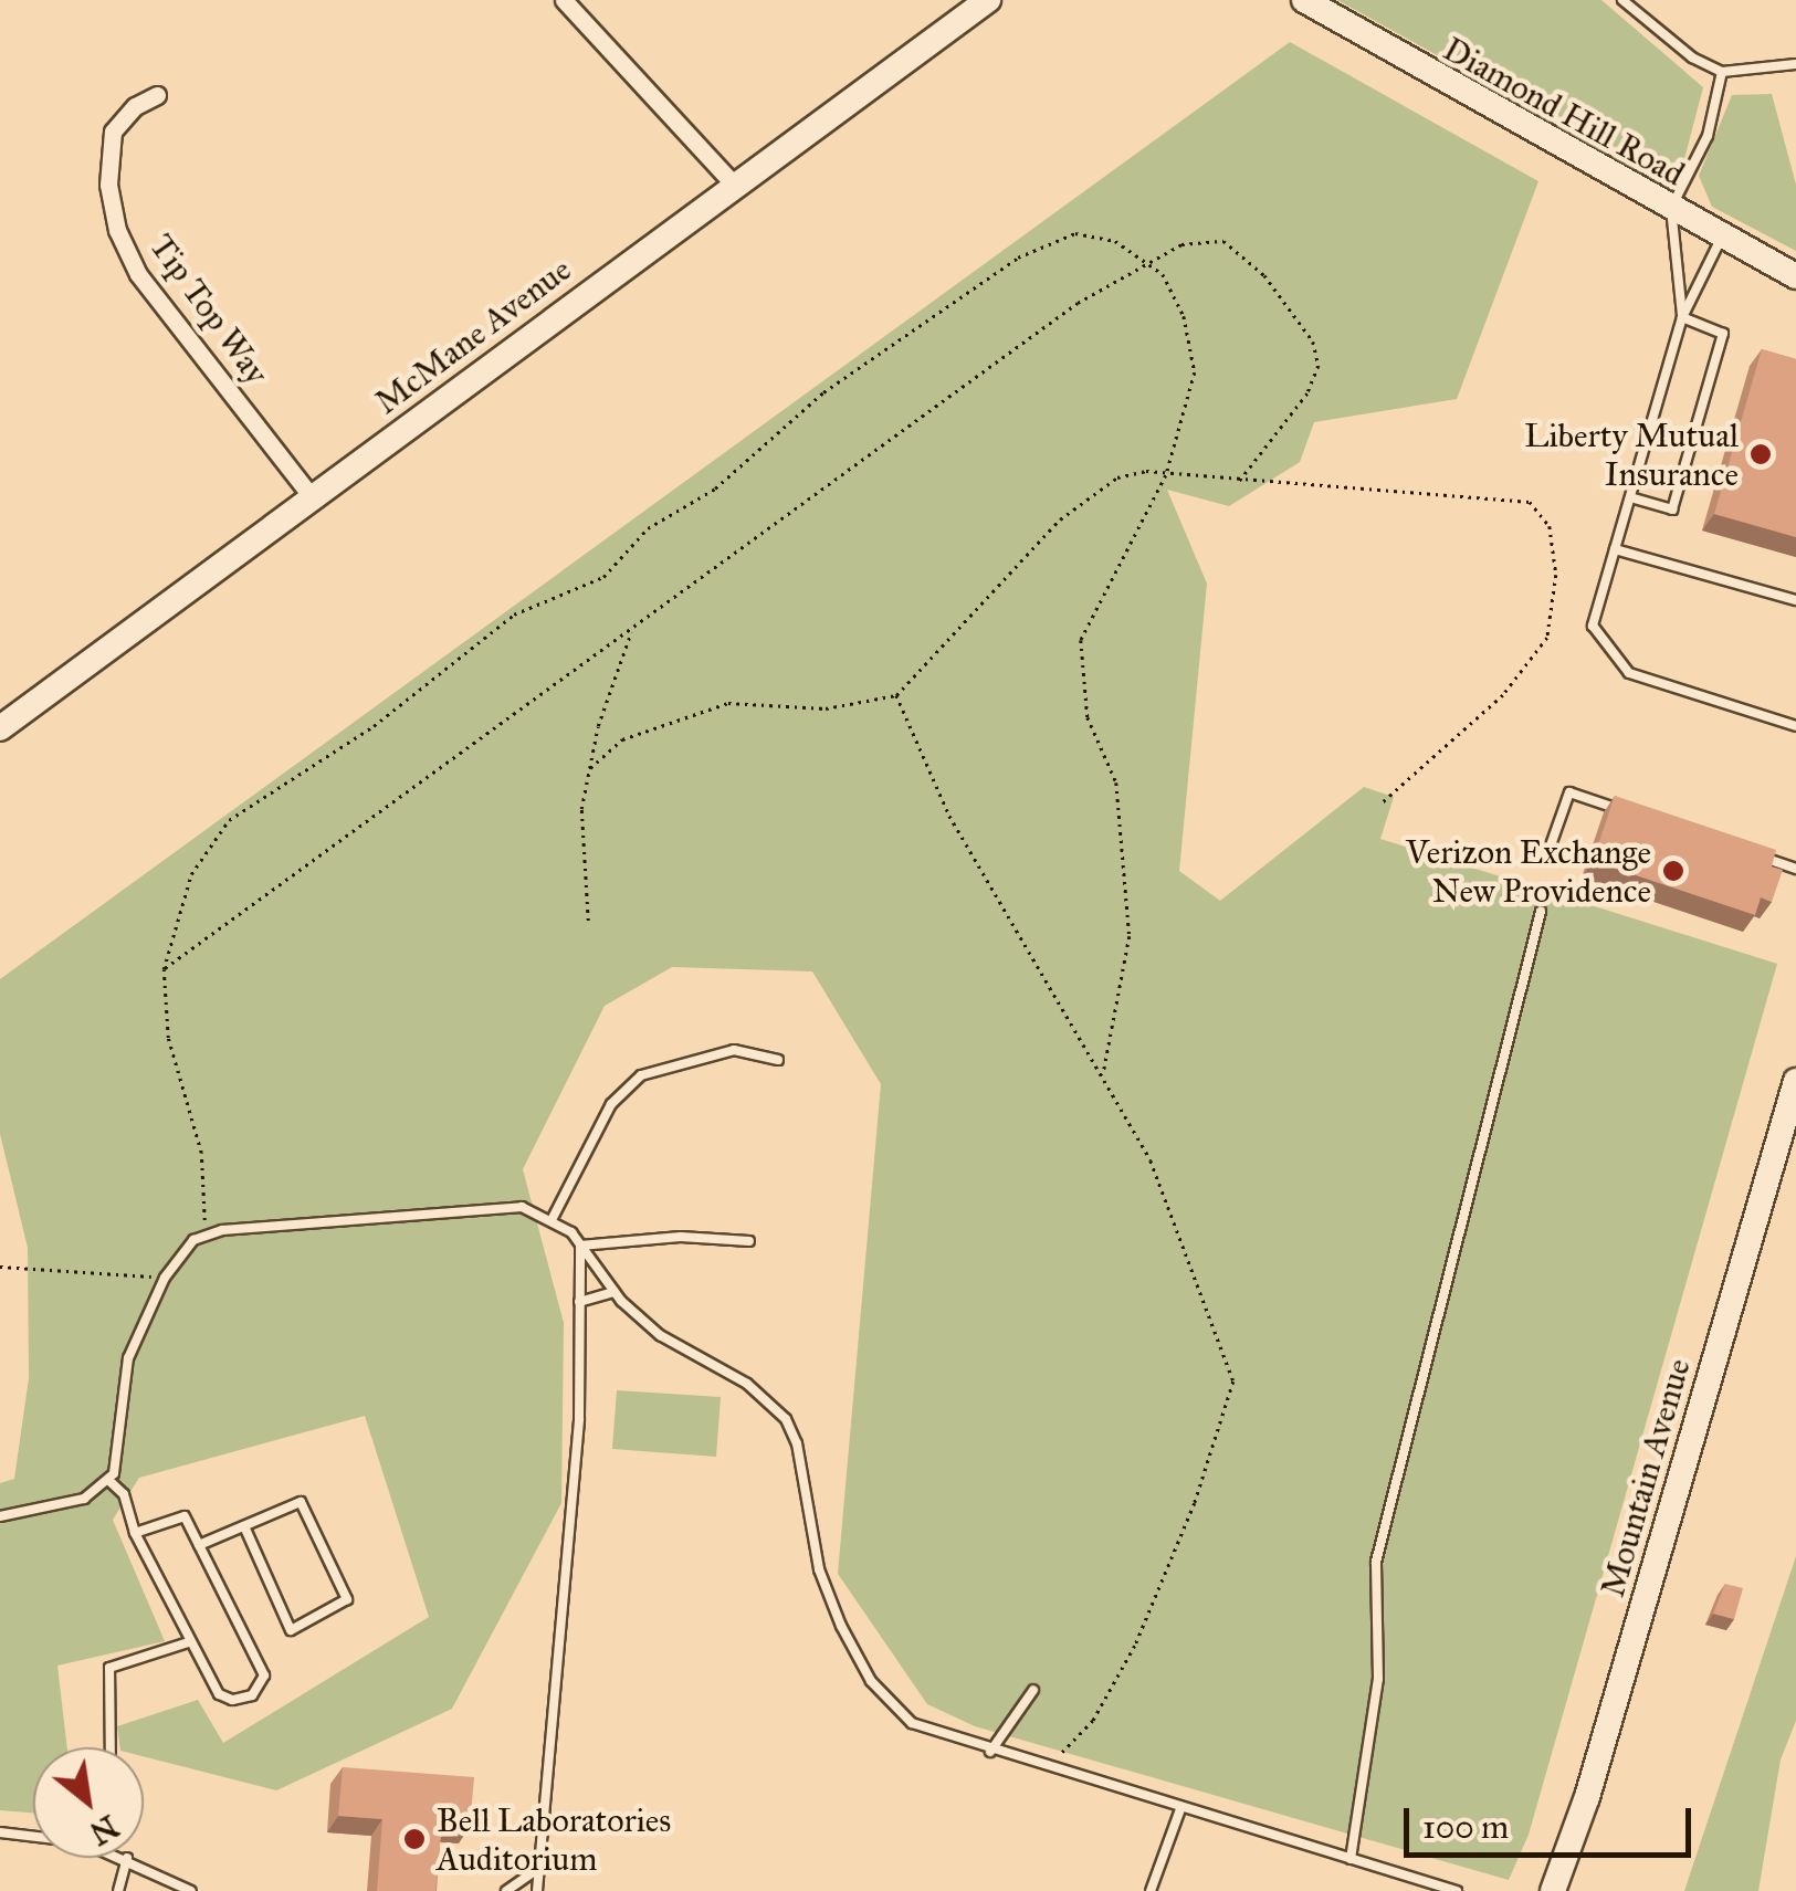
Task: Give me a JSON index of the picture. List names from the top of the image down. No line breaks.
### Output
{"streets":{"main road":["Diamond Hill Road","McMane Avenue","Mountain Avenue"],"street":["Tip Top Way"]},"crossings":[["Tip Top Way","McMane Avenue"]],"places":["Liberty Mutual Insurance","Verizon Exchange New Providence","Bell Laboratories Auditorium"],"scale_bar":"100 m","north":"bottom right"}
